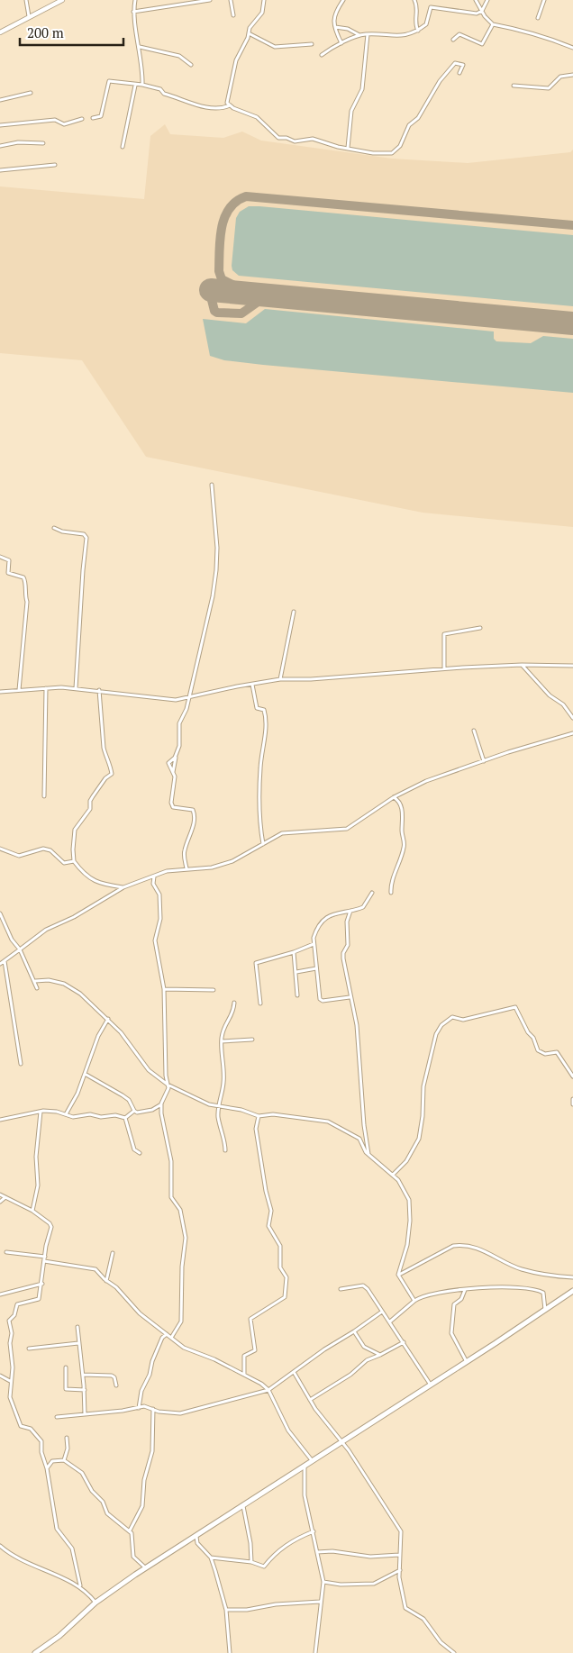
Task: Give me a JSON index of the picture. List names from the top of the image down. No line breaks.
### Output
{"scale_bar":"200 m"}
